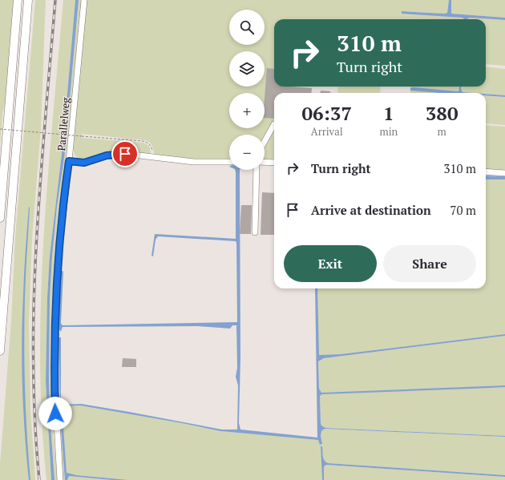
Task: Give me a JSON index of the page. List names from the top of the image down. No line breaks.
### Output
{"streets":{"street":["Parallelweg"]},"page":{"map_buttons":["+","−"],"turn":["310 m","Turn right"],"eta":["06:37","Arrival","1","min","380","m"],"list":[{"name":"Turn right","value":"310 m"},{"name":"Arrive at destination","value":"70 m"}],"buttons":["Exit","Share"]}}
